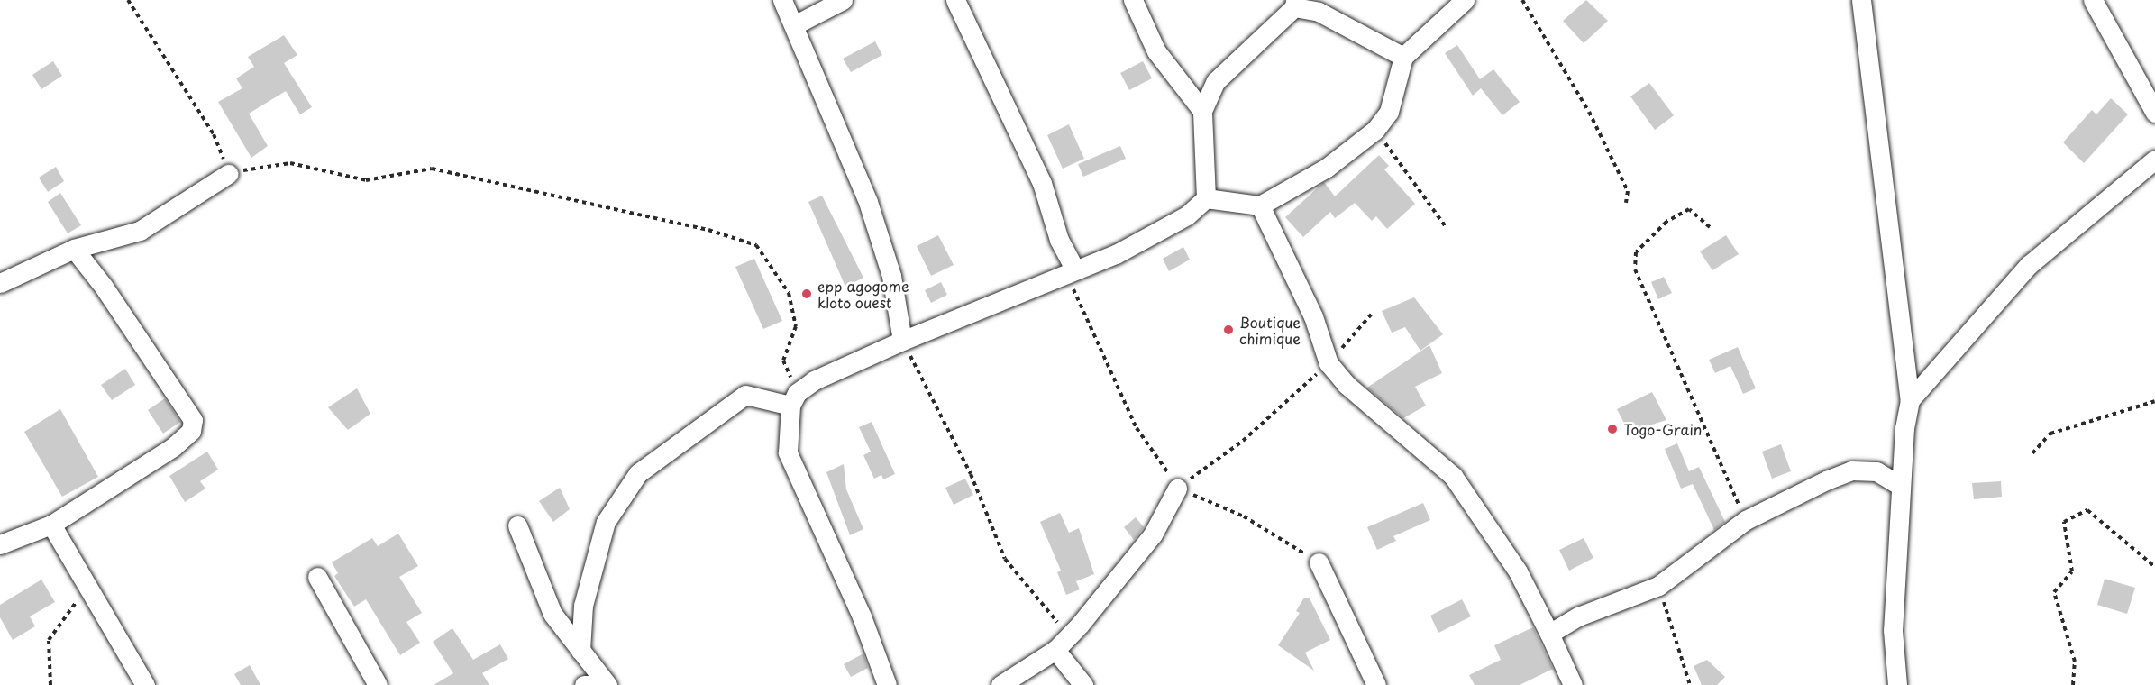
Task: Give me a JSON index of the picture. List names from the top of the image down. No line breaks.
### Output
{"places":["epp agogome kloto ouest","Boutique chimique","Togo-Grain"]}
